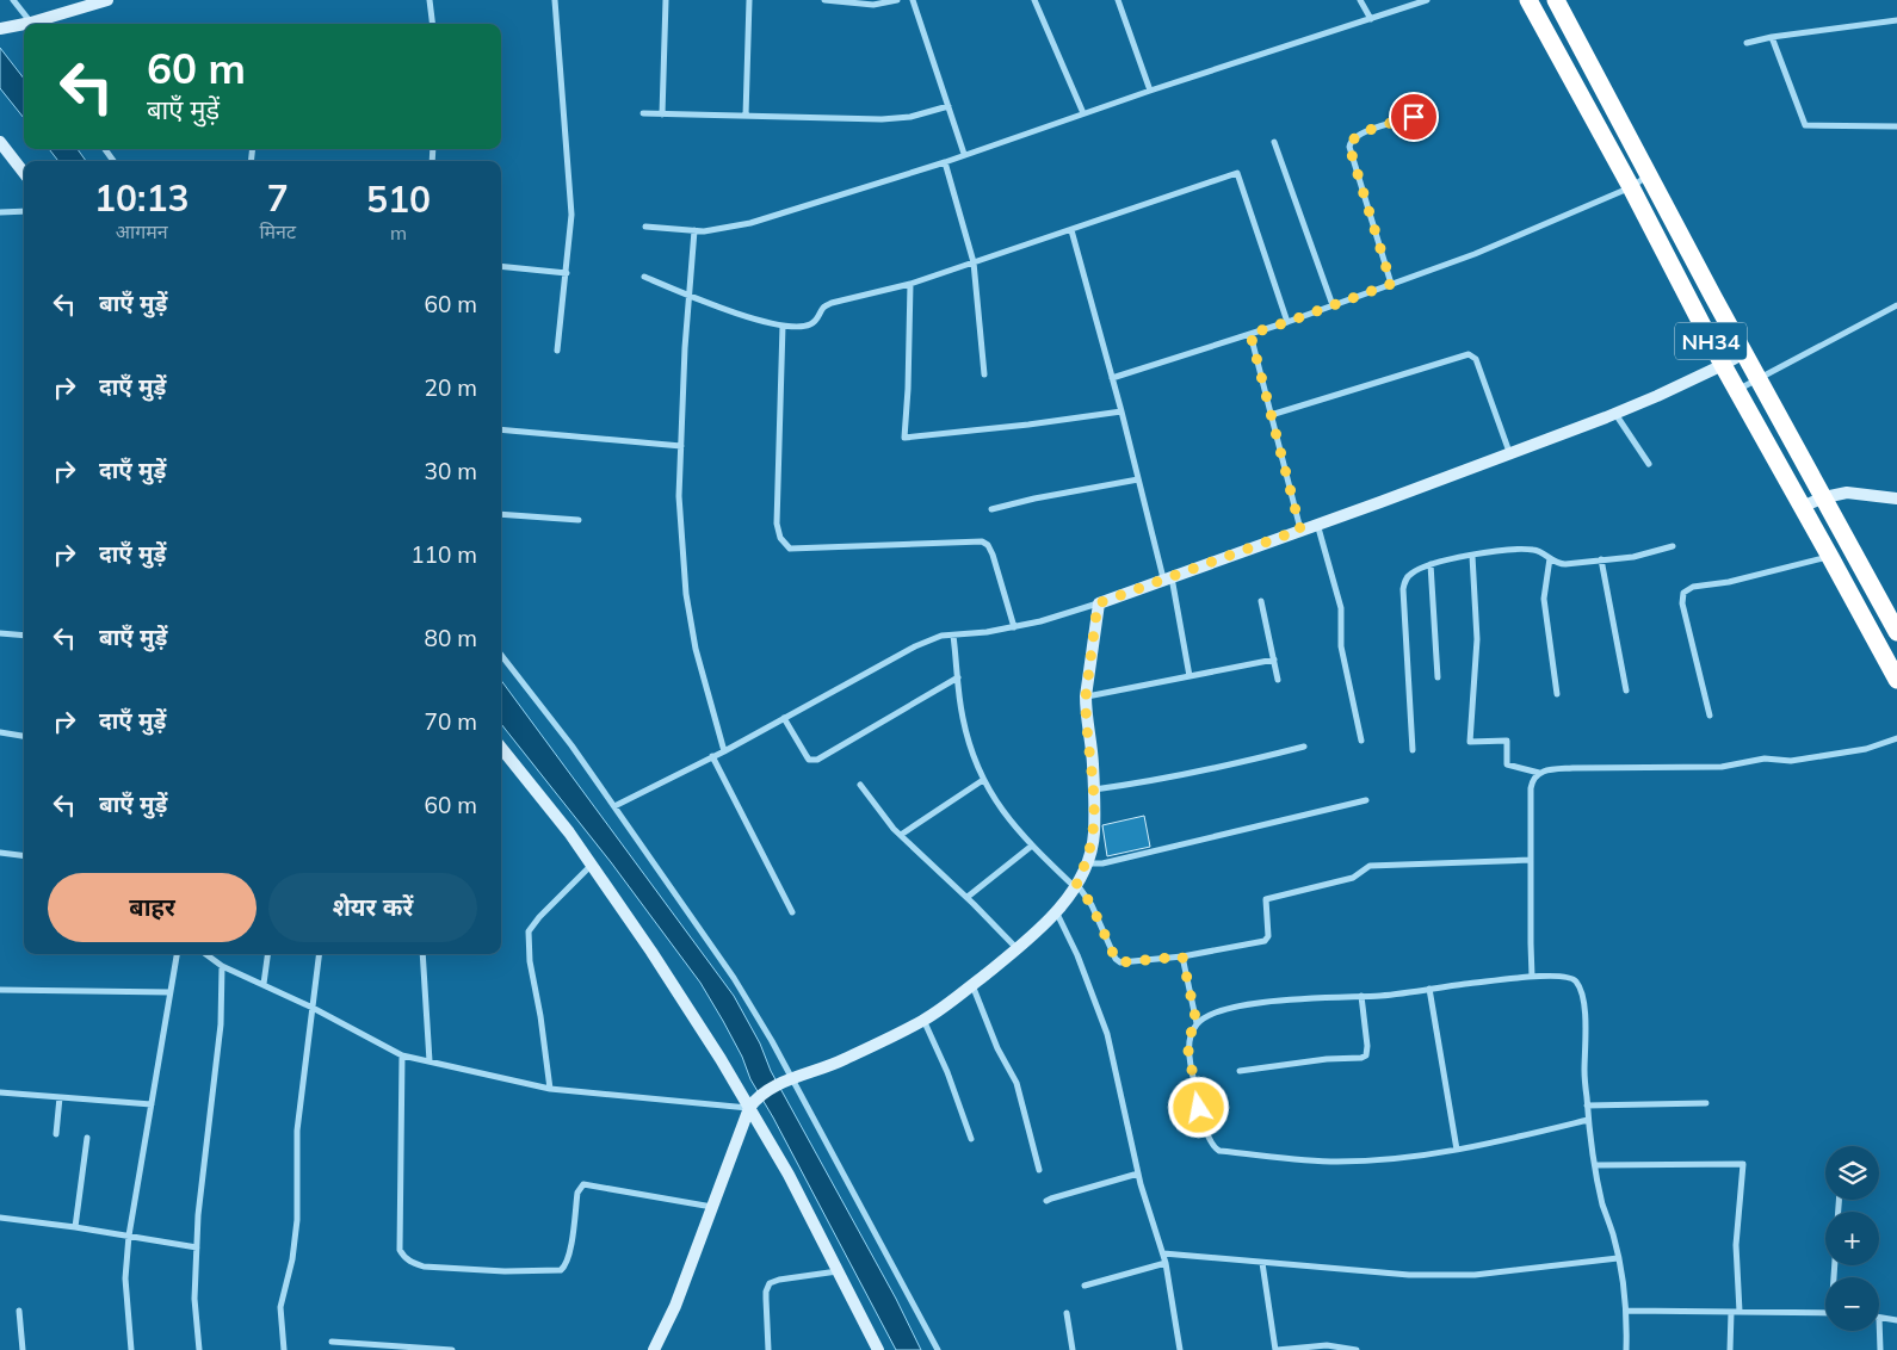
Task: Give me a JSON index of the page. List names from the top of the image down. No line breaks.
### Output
{"streets":{"highway":["NH34"]},"page":{"turn":["60 m","बाएँ मुड़ें"],"eta":["10:13","आगमन","7","मिनट","510","m"],"list":[{"name":"बाएँ मुड़ें","value":"60 m"},{"name":"दाएँ मुड़ें","value":"20 m"},{"name":"दाएँ मुड़ें","value":"30 m"},{"name":"दाएँ मुड़ें","value":"110 m"},{"name":"बाएँ मुड़ें","value":"80 m"},{"name":"दाएँ मुड़ें","value":"70 m"},{"name":"बाएँ मुड़ें","value":"60 m"}],"buttons":["बाहर","शेयर करें"],"map_buttons":["+","−"]}}
